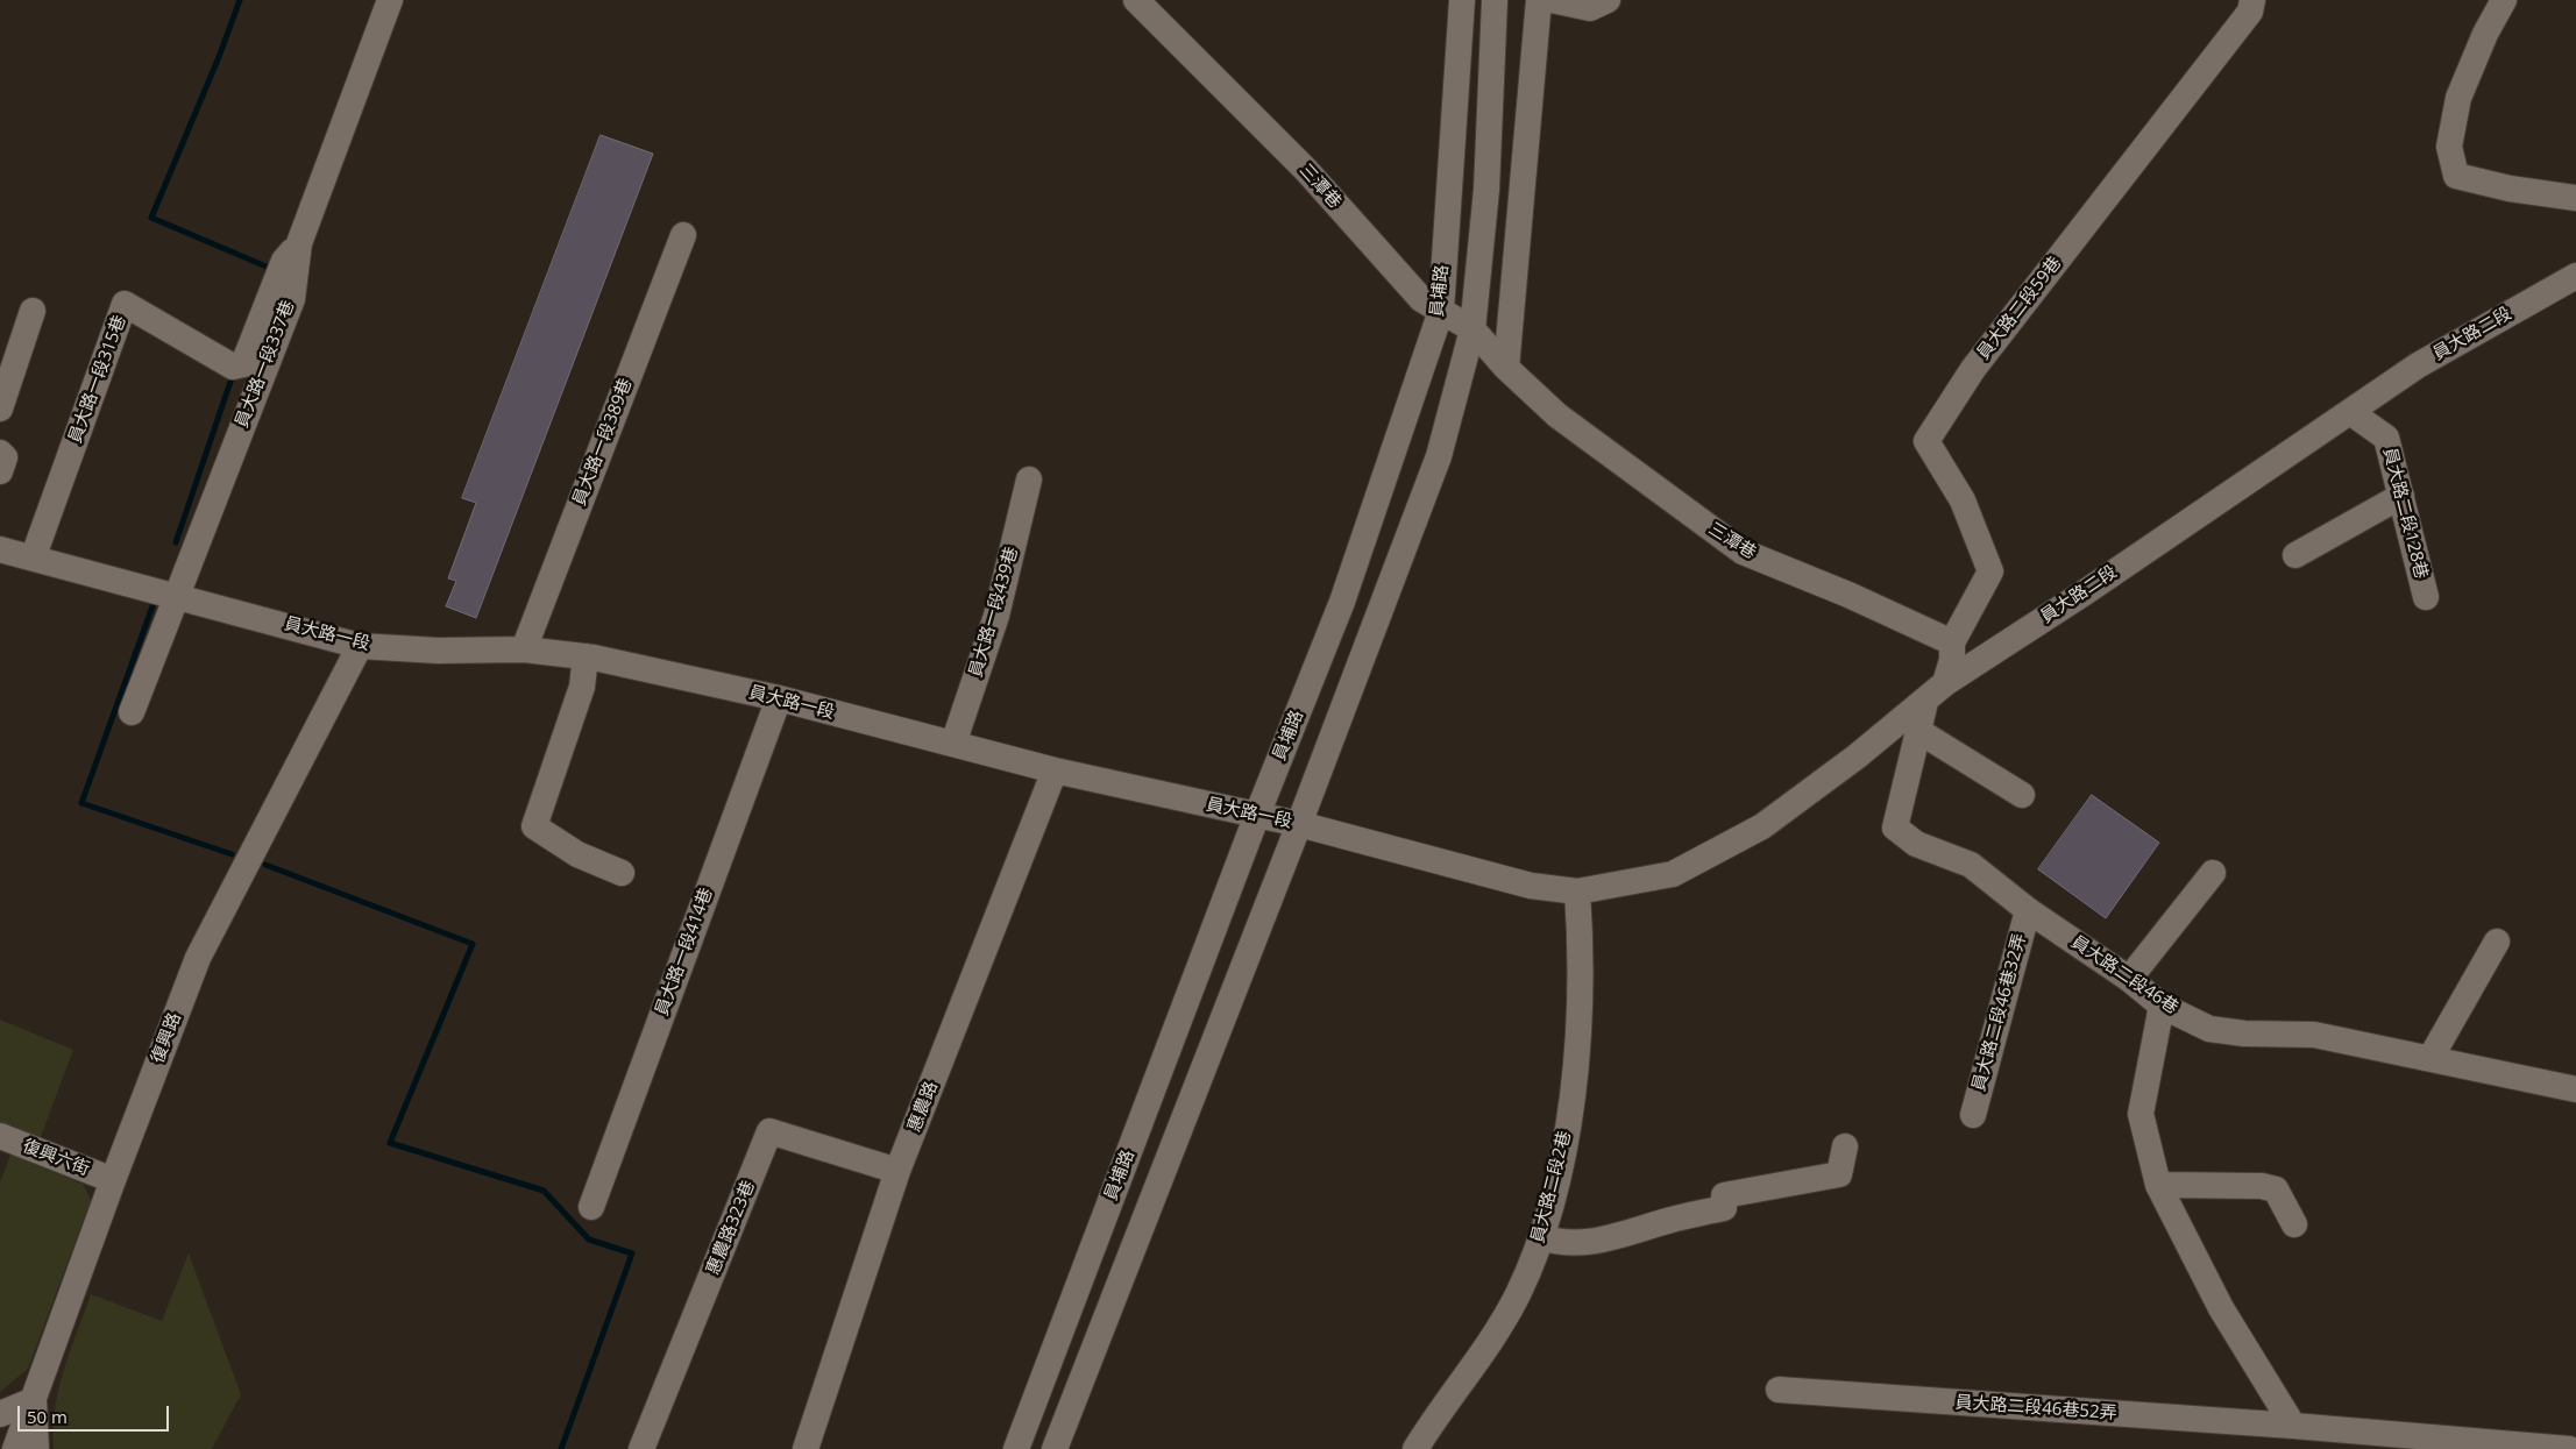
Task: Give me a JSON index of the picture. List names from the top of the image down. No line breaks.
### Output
{"streets":{"street":["三潭巷","員埔路","員大路二段59巷","員大路二段","員大路一段337巷","員大路一段315巷","員大路一段389巷","員大路二段128巷","員大路一段439巷","員大路一段","員大路一段414巷","員大路二段46巷","員大路二段46巷32弄","復興路","惠農路","復興六街","員大路二段2巷","惠農路323巷","員大路二段46巷52弄"]},"crossings":[["三潭巷","員埔路"],["三潭巷","員大路二段59巷"],["員埔路","員大路一段"],["員大路二段","員大路二段128巷"],["員大路二段","員大路一段"],["員大路二段","員大路二段46巷"],["員大路二段","員大路二段2巷"],["員大路一段337巷","員大路一段315巷"],["員大路一段337巷","員大路一段"],["員大路一段389巷","員大路一段"],["員大路一段439巷","員大路一段"],["員大路一段","員大路一段414巷"],["員大路一段","復興路"],["員大路一段","惠農路"],["員大路一段","員大路二段2巷"],["員大路二段46巷","員大路二段46巷32弄"],["復興路","復興六街"],["惠農路","惠農路323巷"]],"scale_bar":"50 m"}
